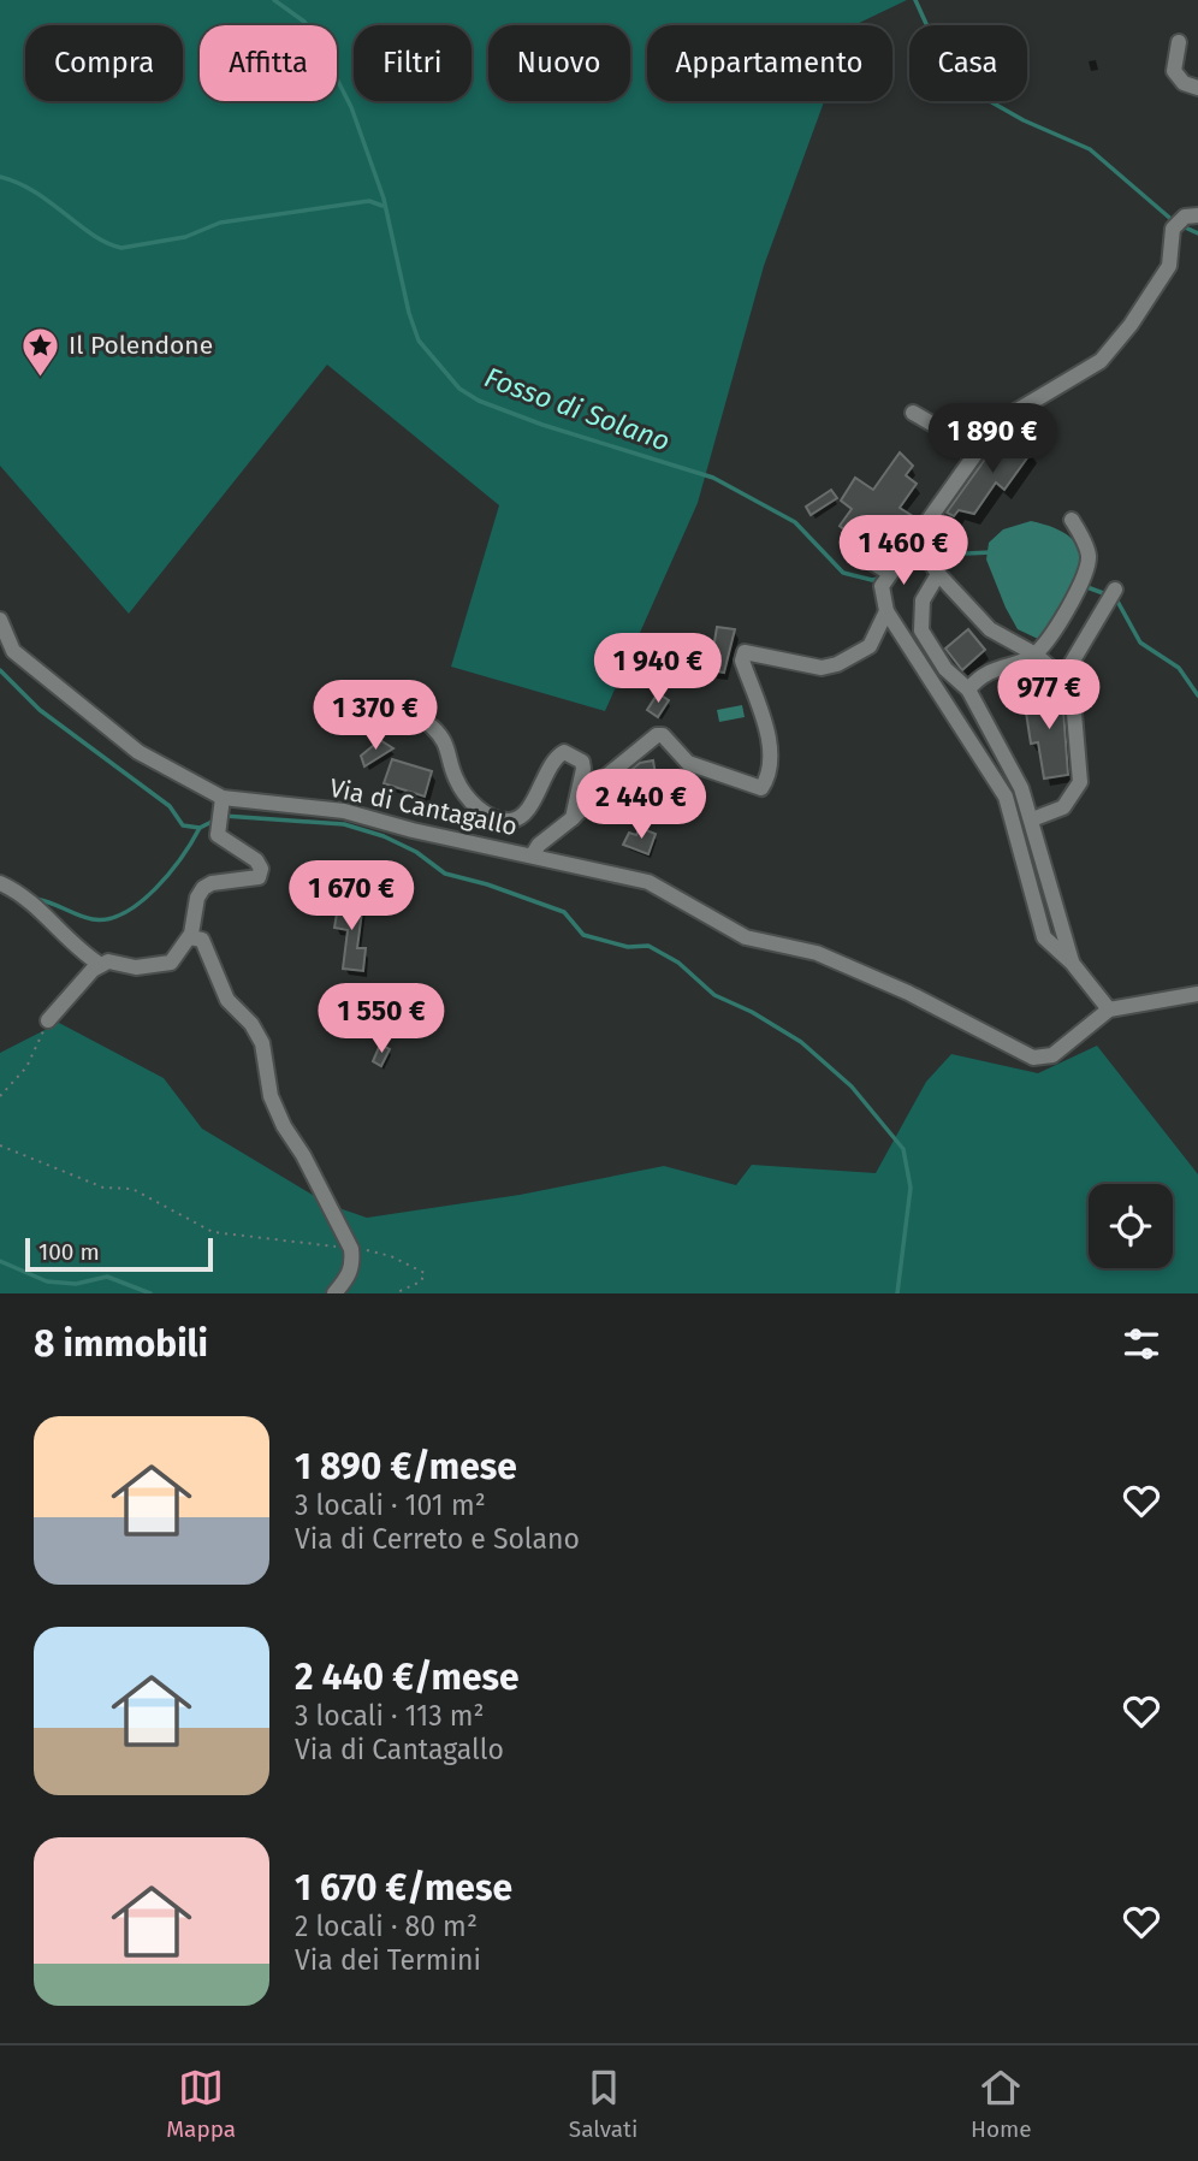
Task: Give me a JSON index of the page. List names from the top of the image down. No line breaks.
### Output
{"streets":{"street":["Via di Cantagallo"]},"water":["Fosso di Solano"],"places":{"place":["Il Polendone"]},"scale_bar":"100 m","page":{"chip":["Compra","Affitta","Filtri","Nuovo","Appartamento","Casa"],"price":["1 890 €","1 460 €","1 940 €","977 €","1 370 €","2 440 €","1 670 €","1 550 €"],"scale":"100 m","heading":"8 immobili","list":[{"name":"1 890 €/mese","note":"3 locali · 101 m² · Via di Cerreto e Solano"},{"name":"2 440 €/mese","note":"3 locali · 113 m² · Via di Cantagallo"},{"name":"1 670 €/mese","note":"2 locali · 80 m² · Via dei Termini"}],"tabs":["Mappa","Salvati","Home"]}}
